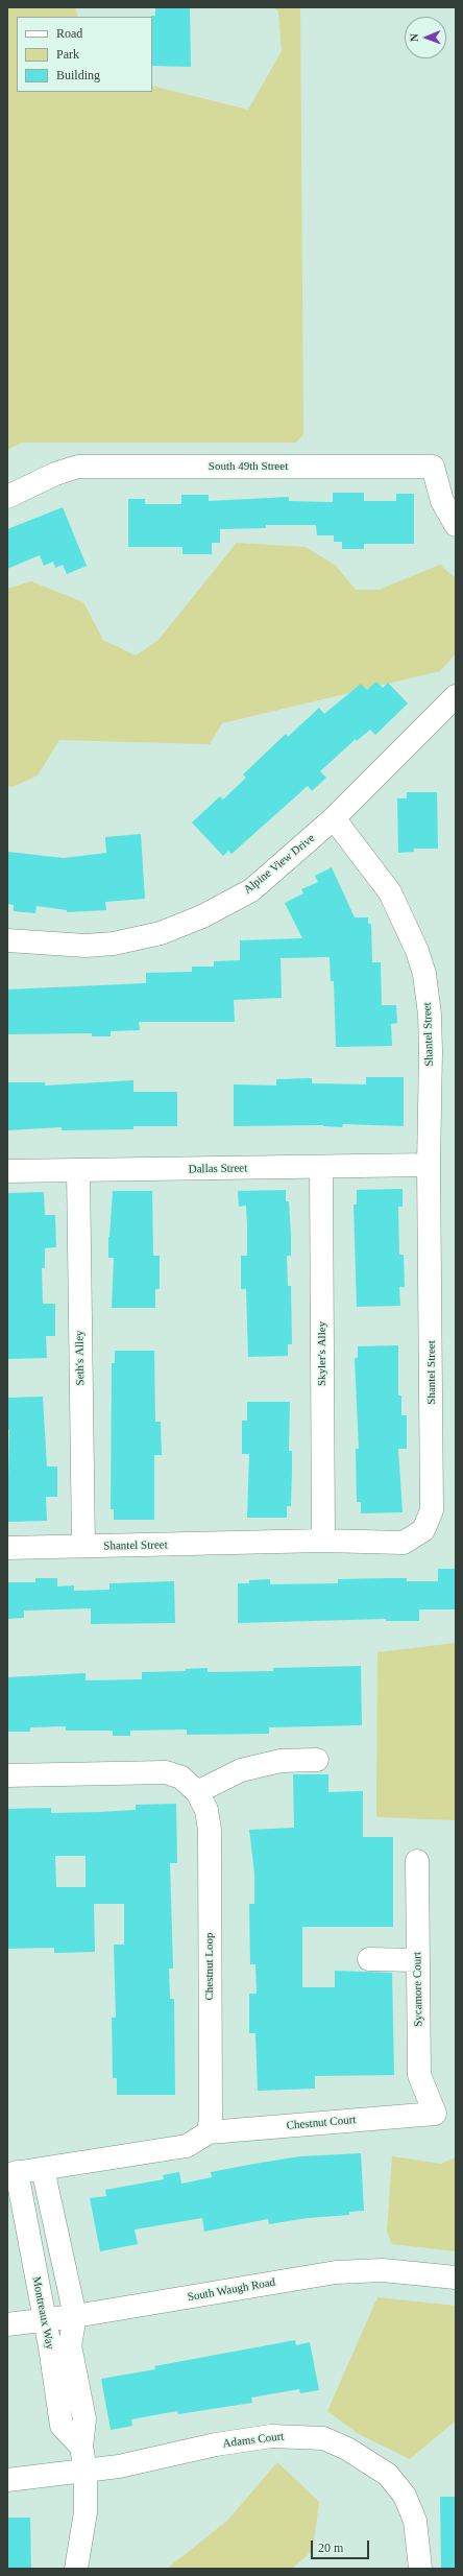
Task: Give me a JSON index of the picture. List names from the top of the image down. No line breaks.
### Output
{"streets":{"street":["South 49th Street","Alpine View Drive","Shantel Street","Dallas Street","Skyler's Alley","Seth's Alley","Chestnut Loop","Sycamore Court","Chestnut Court","South Waugh Road","Montreaux Way","Adams Court"]},"crossings":[["Alpine View Drive","Shantel Street"],["Shantel Street","Dallas Street"],["Shantel Street","Skyler's Alley"],["Shantel Street","Seth's Alley"],["Dallas Street","Skyler's Alley"],["Dallas Street","Seth's Alley"],["Chestnut Loop","Chestnut Court"],["Sycamore Court","Chestnut Court"],["South Waugh Road","Montreaux Way"],["Montreaux Way","Adams Court"]],"legend":["Road","Park","Building"],"scale_bar":"20 m","north":"left"}
